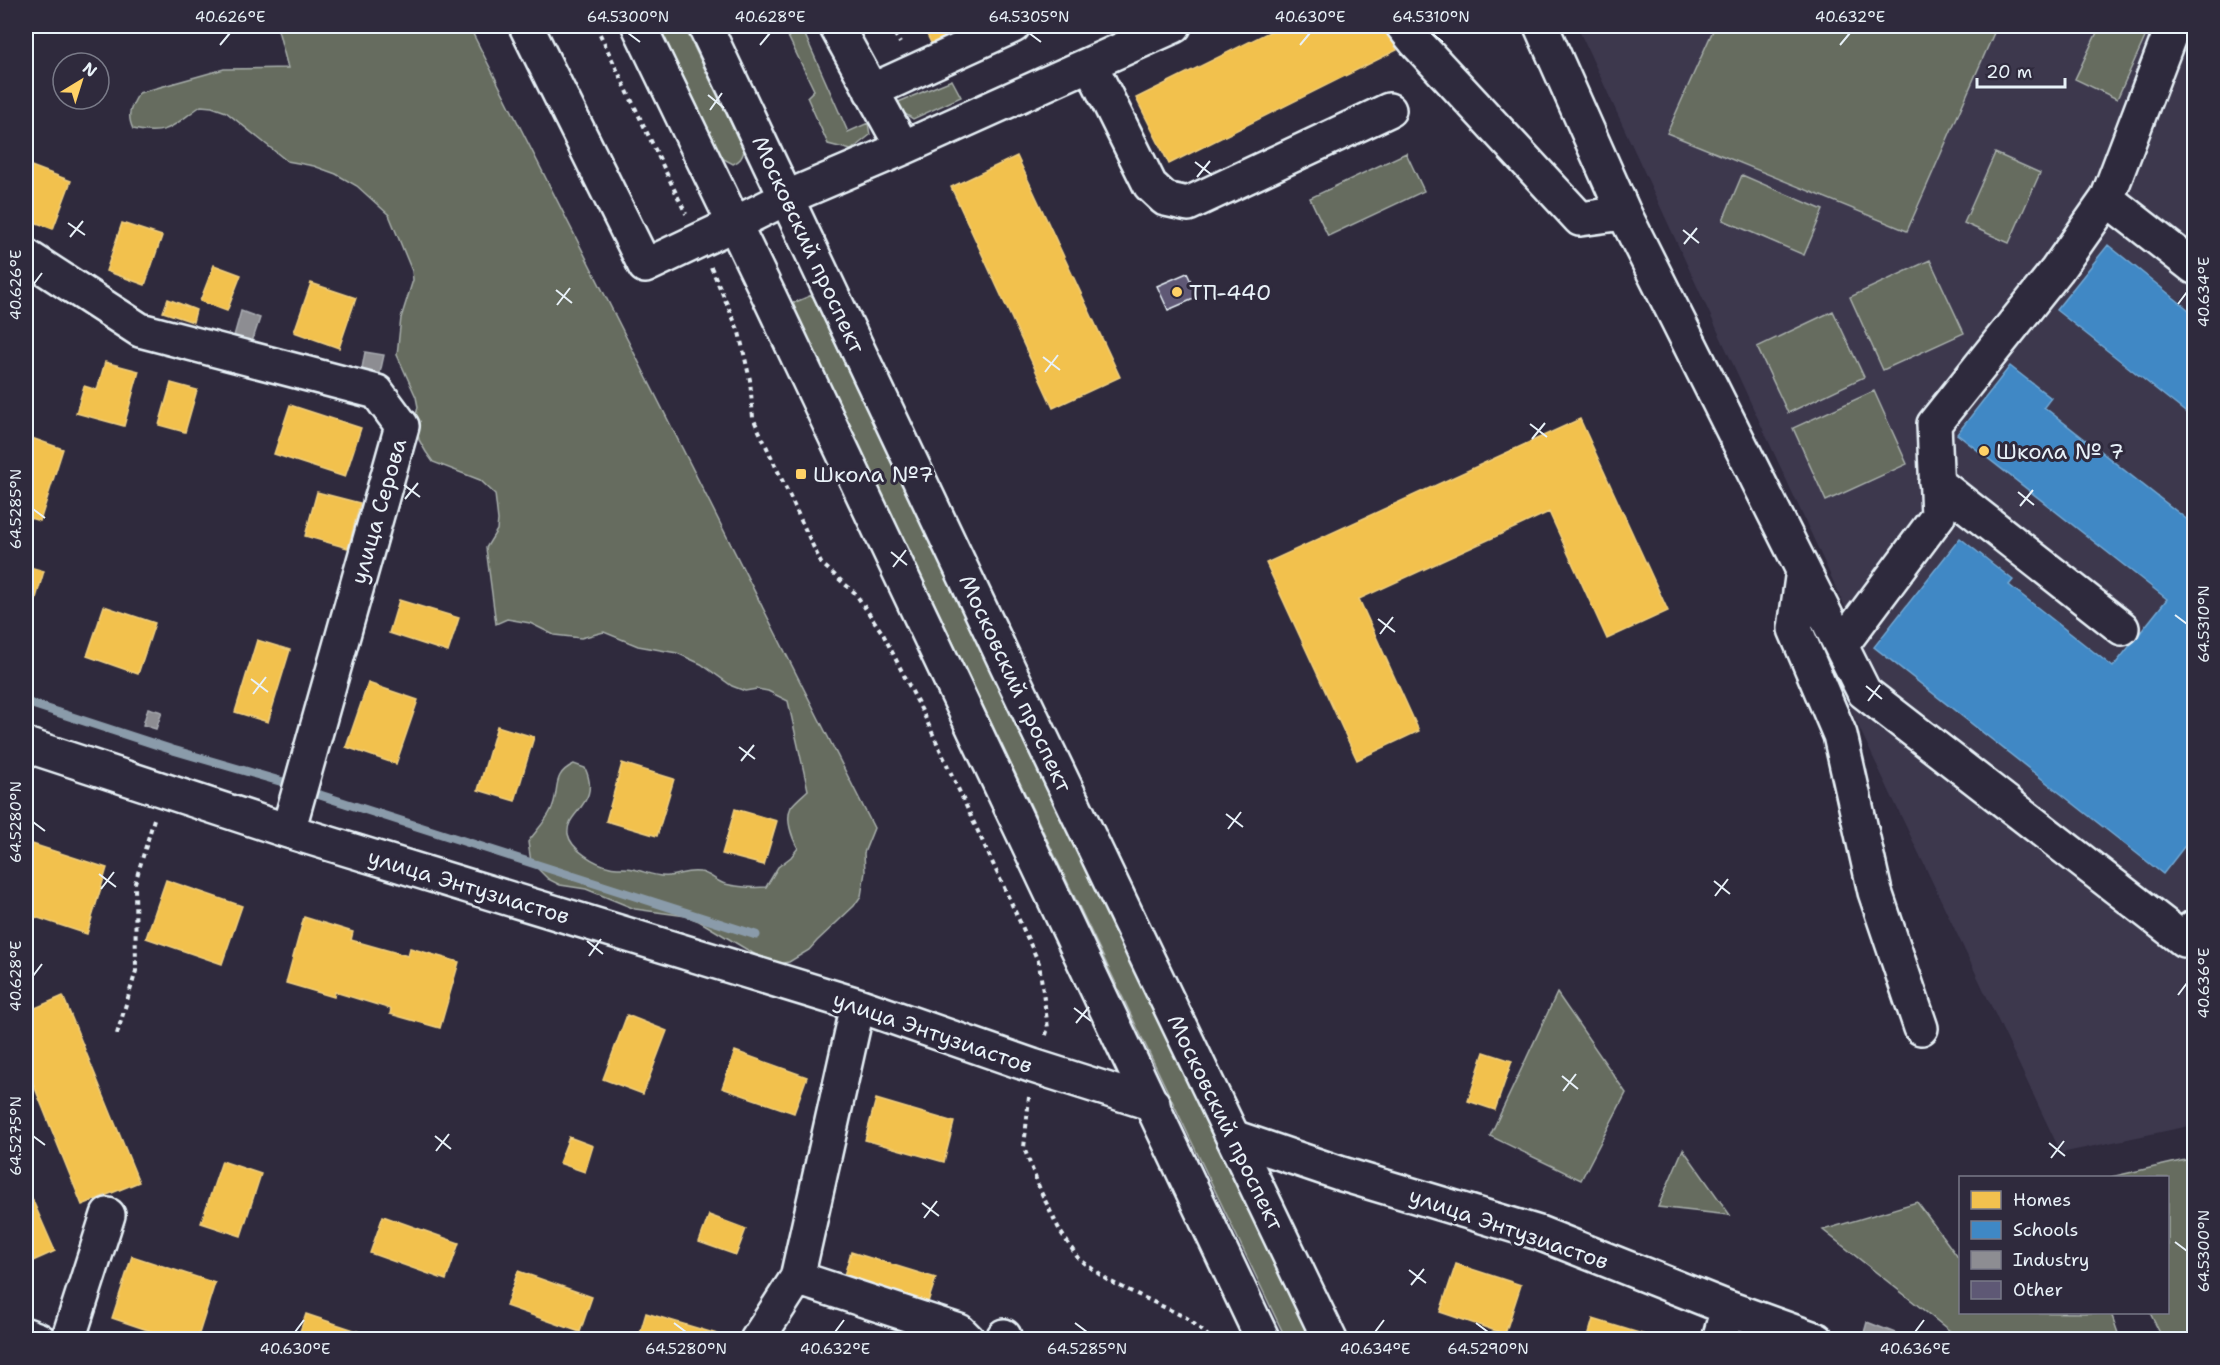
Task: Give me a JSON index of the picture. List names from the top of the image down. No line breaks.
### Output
{"streets":{"main road":["Московский проспект","улица Серова","улица Энтузиастов"]},"crossings":[["Московский проспект","улица Энтузиастов"],["улица Серова","улица Энтузиастов"]],"places":{"other":["ТП-440","Школа № 7"],"transit":["Школа №7"]},"legend":["Homes","Schools","Industry","Other"],"scale_bar":"20 m","north":"top right","coordinates":["40.626°E","64.5300°N","40.628°E","64.5305°N","40.630°E","64.5310°N","40.632°E","40.634°E","64.5285°N","64.5280°N","40.636°E","64.5275°N","64.5290°N"]}
